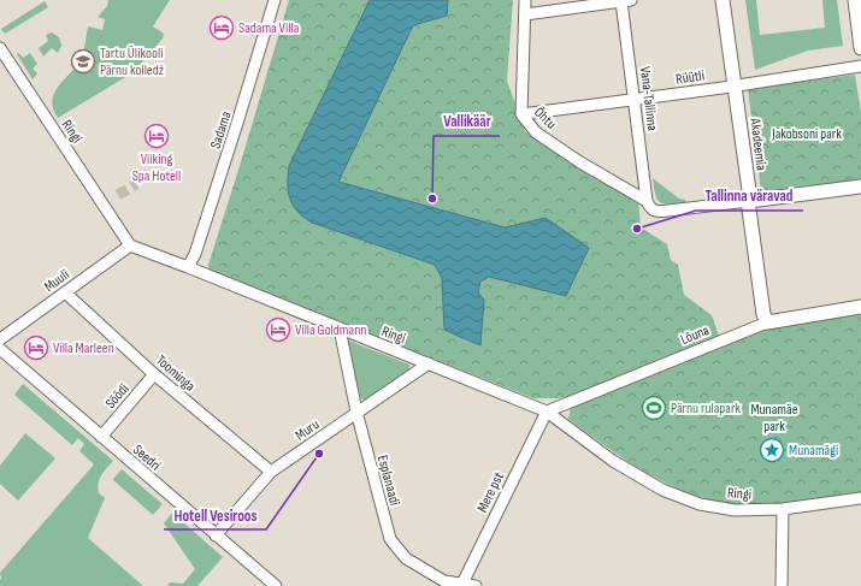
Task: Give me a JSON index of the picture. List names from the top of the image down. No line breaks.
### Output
{"streets":{"street":["Rüütli","Vana-Tallinna","Õhtu","Sadama","Ringi","Akadeemia","Muuli","Lõuna","Toominga","Söödi","Muru","Seedri","Esplanaadi","Mere pst"]},"crossings":[["Rüütli","Vana-Tallinna"],["Rüütli","Õhtu"],["Rüütli","Akadeemia"],["Vana-Tallinna","Õhtu"],["Õhtu","Akadeemia"],["Sadama","Ringi"],["Ringi","Muuli"],["Ringi","Lõuna"],["Ringi","Muru"],["Ringi","Esplanaadi"],["Ringi","Mere pst"],["Akadeemia","Lõuna"],["Muuli","Toominga"],["Lõuna","Mere pst"],["Toominga","Söödi"],["Toominga","Muru"],["Söödi","Seedri"],["Muru","Seedri"],["Muru","Esplanaadi"],["Esplanaadi","Mere pst"]],"parks":["Jakobsoni park","Munamäe park"],"places":{"hotel":["Sadama Villa","Viiking Spa Hotell","Villa Goldmann","Villa Marleen"],"school or university":["Tartu Ülikooli Pärnu kolledž"],"other":["Vallikäär","Tallinna väravad","Hotell Vesiroos"],"sports":["Pärnu rulapark"],"place":["Munamägi"]}}
